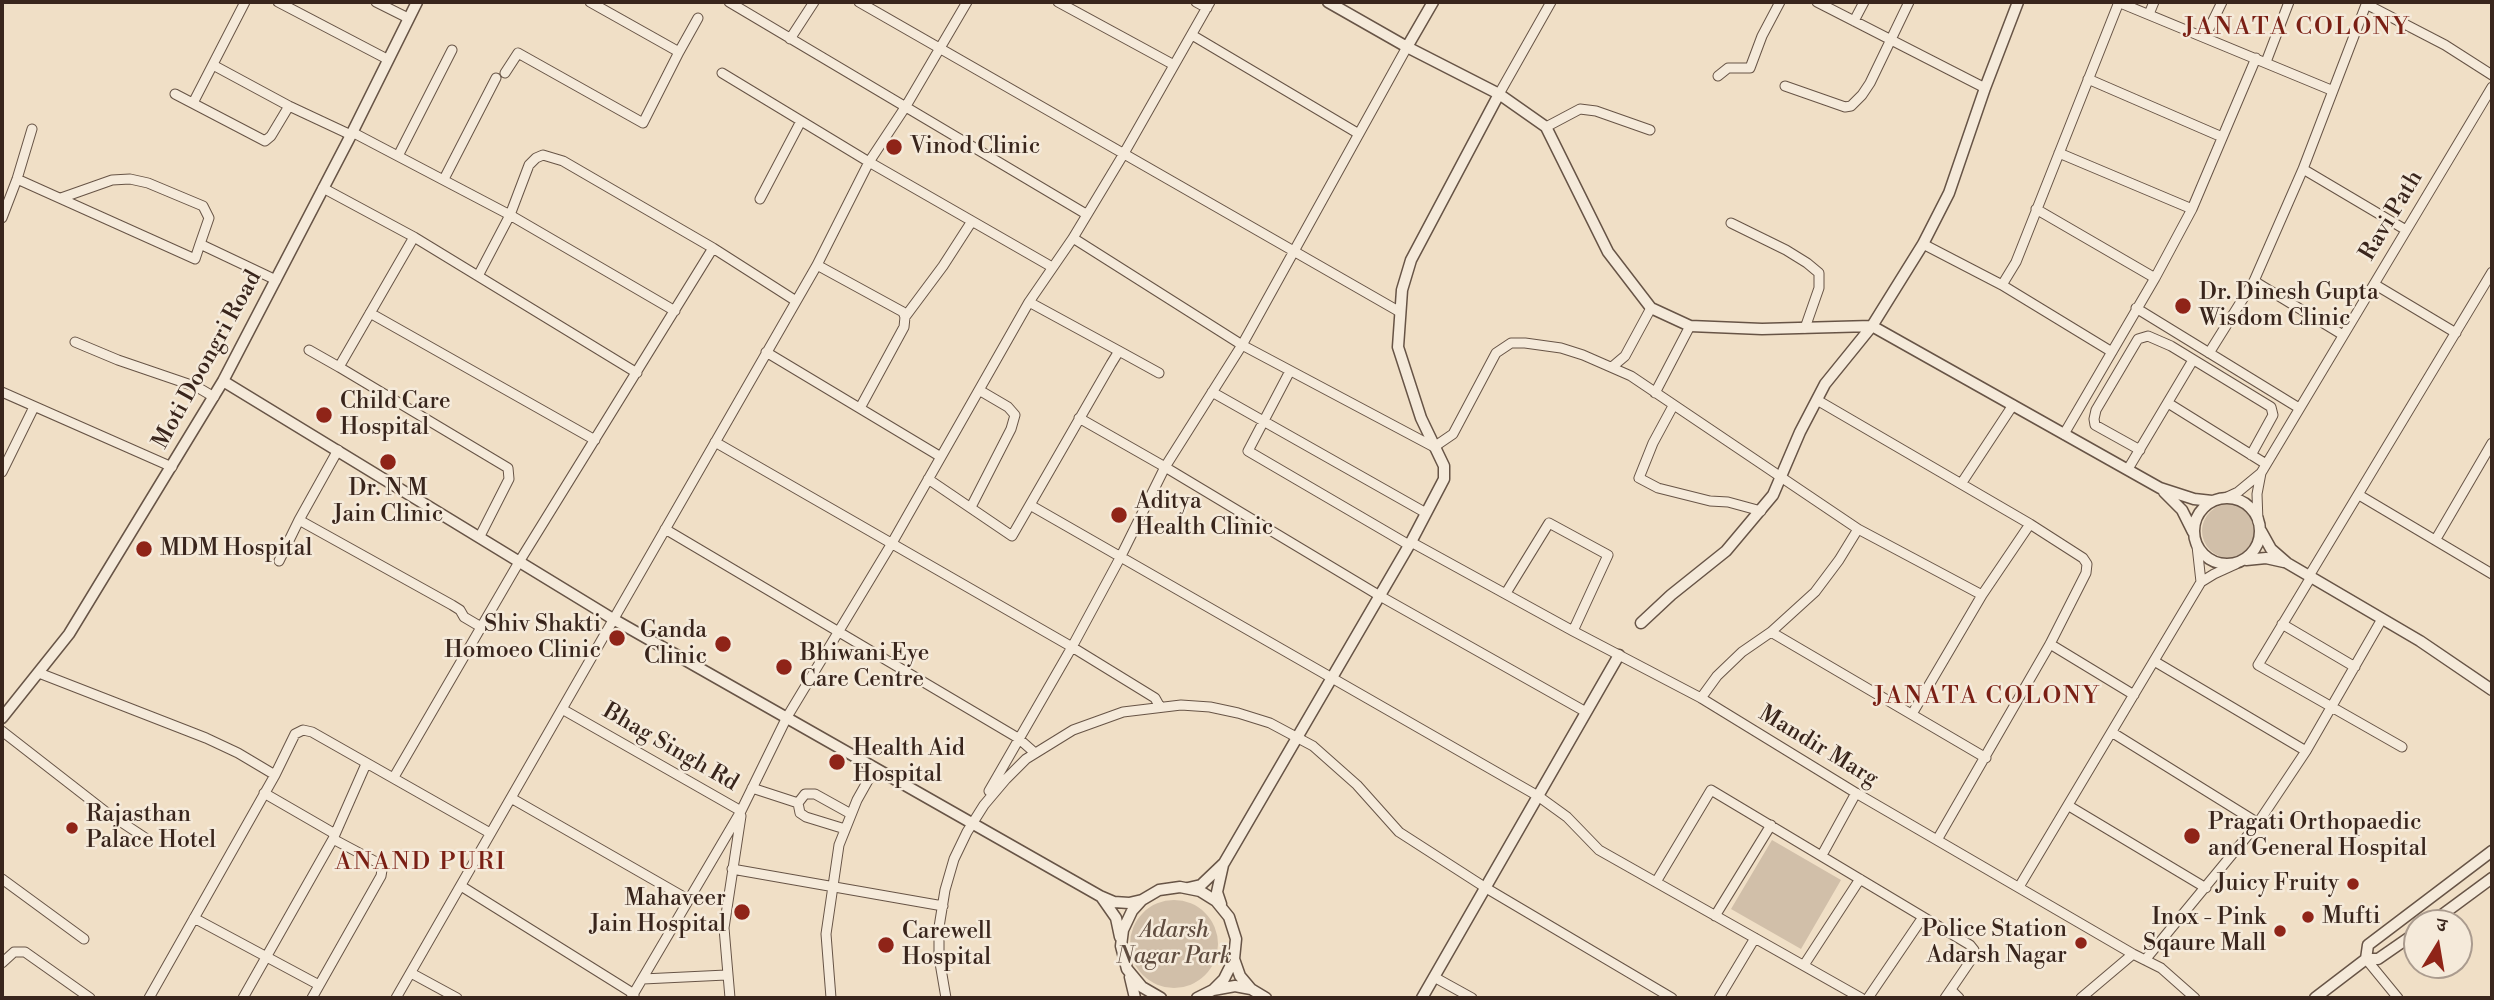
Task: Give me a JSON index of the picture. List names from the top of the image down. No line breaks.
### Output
{"streets":{"street":["Ravi Path","Moti Doongri Road","Mandir Marg","Bhag Singh Rd"]},"districts":["JANATA COLONY","JANATA COLONY","ANAND PURI"],"parks":["Adarsh Nagar Park"],"places":["Vinod Clinic","Dr. Dinesh Gupta Wisdom Clinic","Child Care Hospital","Dr. N M Jain Clinic","Aditya Health Clinic","MDM Hospital","Shiv Shakti Homoeo Clinic","Ganda Clinic","Bhiwani Eye Care Centre","Health Aid Hospital","Rajasthan Palace Hotel","Pragati Orthopaedic and General Hospital","Juicy Fruity","Mahaveer Jain Hospital","Mufti","Inox - Pink Sqaure Mall","Police Station Adarsh Nagar","Carewell Hospital"],"north":"top"}
